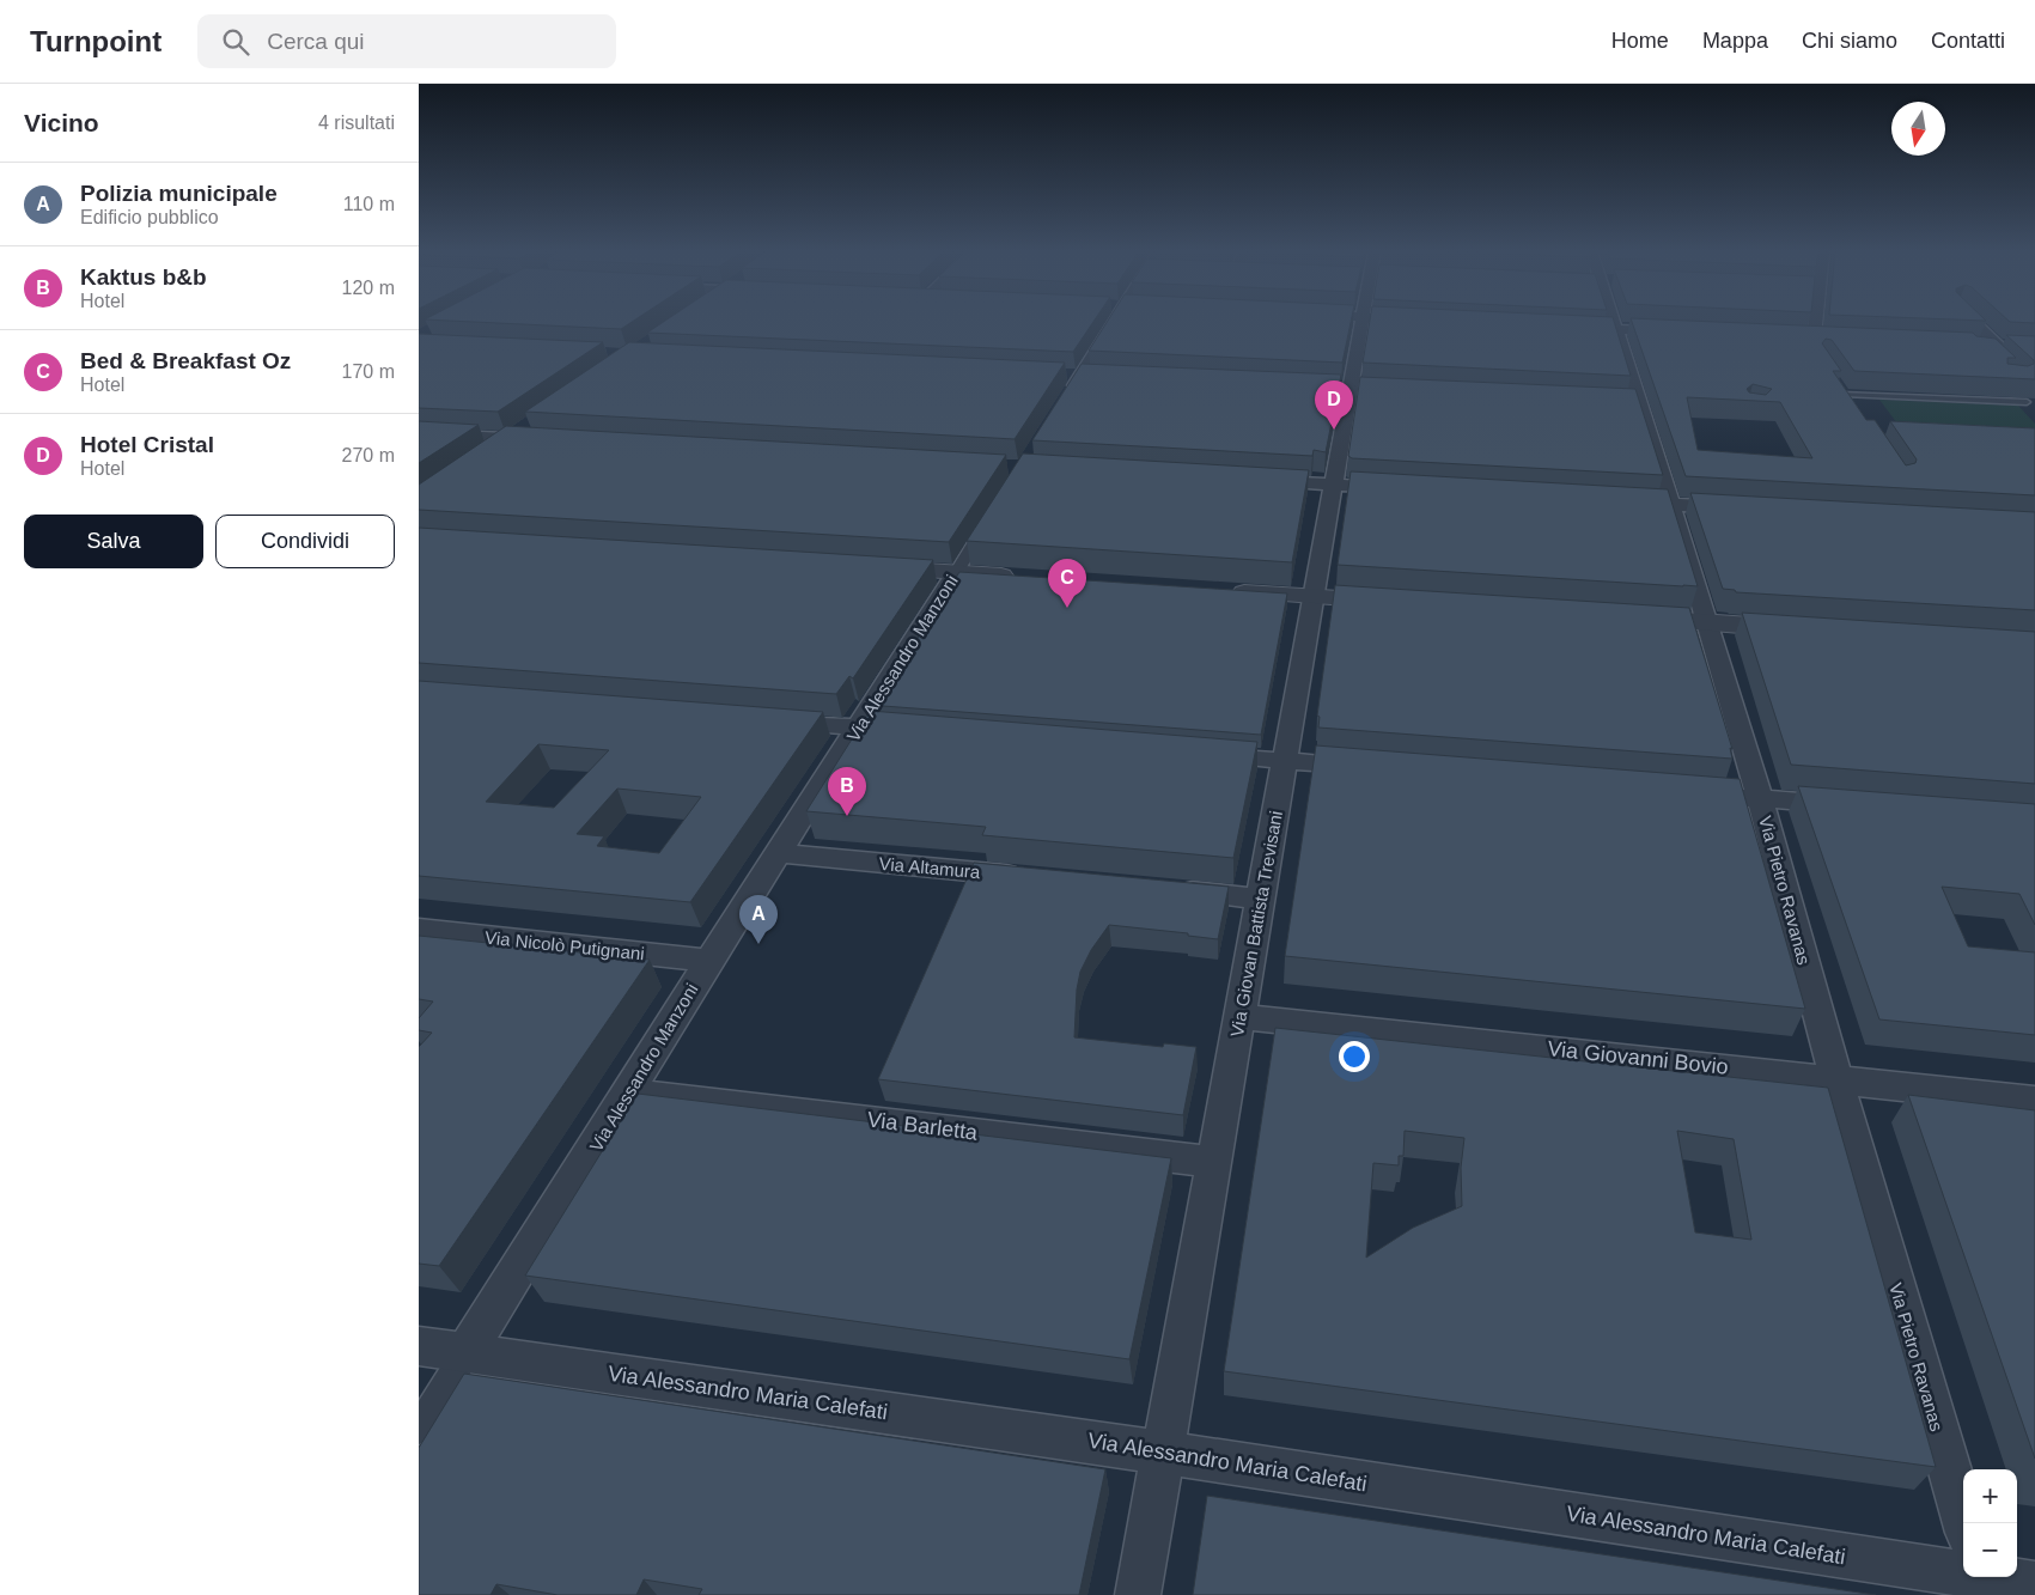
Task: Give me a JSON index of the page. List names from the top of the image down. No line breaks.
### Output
{"streets":{"street":["Via Alessandro Manzoni","Via Altamura","Via Pietro Ravanas","Via Giovan Battista Trevisani","Via Nicolò Putignani","Via Giovanni Bovio","Via Barletta","Via Alessandro Maria Calefati"]},"crossings":[["Via Alessandro Manzoni","Via Altamura"],["Via Alessandro Manzoni","Via Nicolò Putignani"],["Via Alessandro Manzoni","Via Barletta"],["Via Alessandro Manzoni","Via Alessandro Maria Calefati"],["Via Pietro Ravanas","Via Giovanni Bovio"],["Via Giovan Battista Trevisani","Via Giovanni Bovio"],["Via Giovan Battista Trevisani","Via Barletta"],["Via Giovan Battista Trevisani","Via Alessandro Maria Calefati"]],"north":"bottom","page":{"header":"Turnpoint","search":"Cerca qui","nav":["Home","Mappa","Chi siamo","Contatti"],"heading":["Vicino","4 risultati"],"list":[{"mark":"A","name":"Polizia municipale","note":"Edificio pubblico","value":"110 m"},{"mark":"B","name":"Kaktus b&b","note":"Hotel","value":"120 m"},{"mark":"C","name":"Bed & Breakfast Oz","note":"Hotel","value":"170 m"},{"mark":"D","name":"Hotel Cristal","note":"Hotel","value":"270 m"}],"pins":["D","C","B","A"],"buttons":["Salva","Condividi"],"map_buttons":["+","−"]}}
